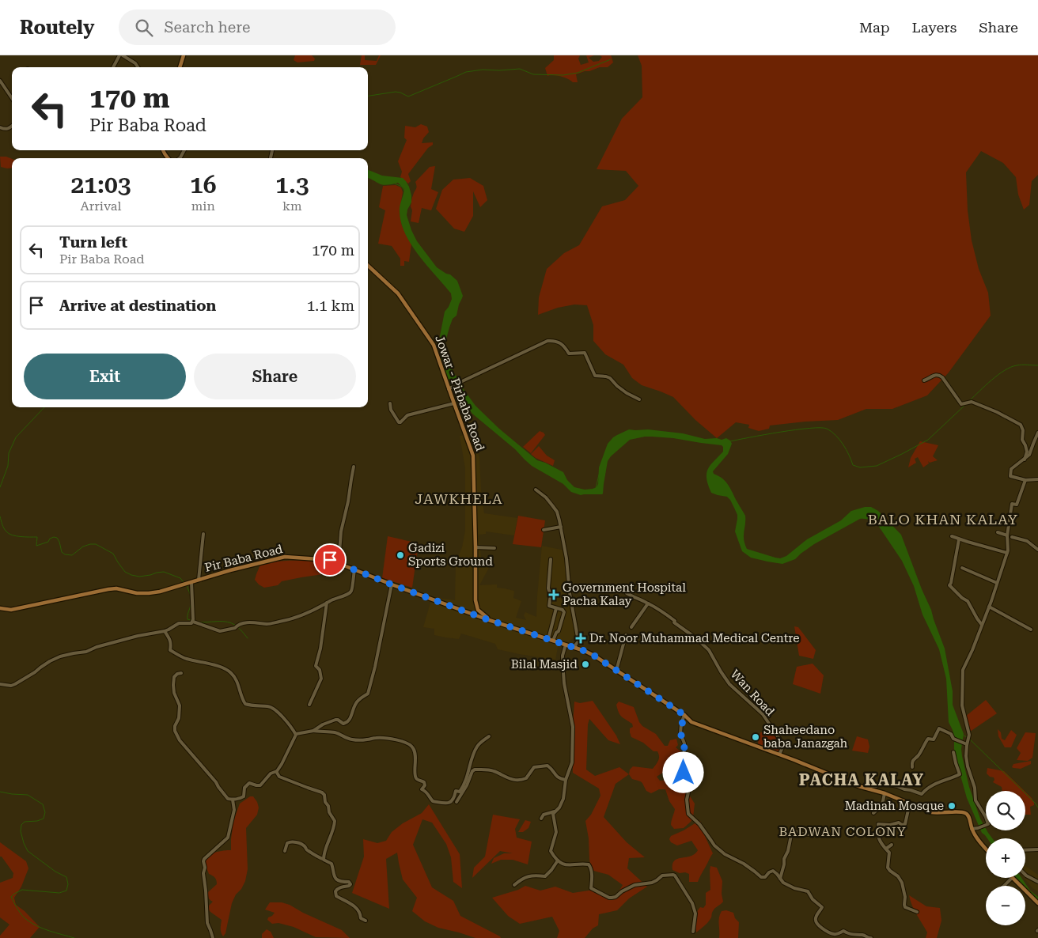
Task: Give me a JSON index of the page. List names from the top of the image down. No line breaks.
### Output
{"streets":{"main road":["Jowar - Pirbaba Road","Pir Baba Road"],"street":["Wan Road"]},"crossings":[["Pir Baba Road","Wan Road"]],"districts":["JAWKHELA","BALO KHAN KALAY","PACHA KALAY","BADWAN COLONY"],"places":{"other":["Gadizi Sports Ground","Bilal Masjid","Shaheedano baba Janazgah","Madinah Mosque"],"health":["Government Hospital Pacha Kalay","Dr. Noor Muhammad Medical Centre"]},"page":{"header":"Routely","search":"Search here","nav":["Map","Layers","Share"],"turn":["170 m","Pir Baba Road"],"eta":["21:03","Arrival","16","min","1.3","km"],"list":[{"name":"Turn left","note":"Pir Baba Road","value":"170 m"},{"name":"Arrive at destination","value":"1.1 km"}],"buttons":["Exit","Share"],"map_buttons":["+","−"]}}
